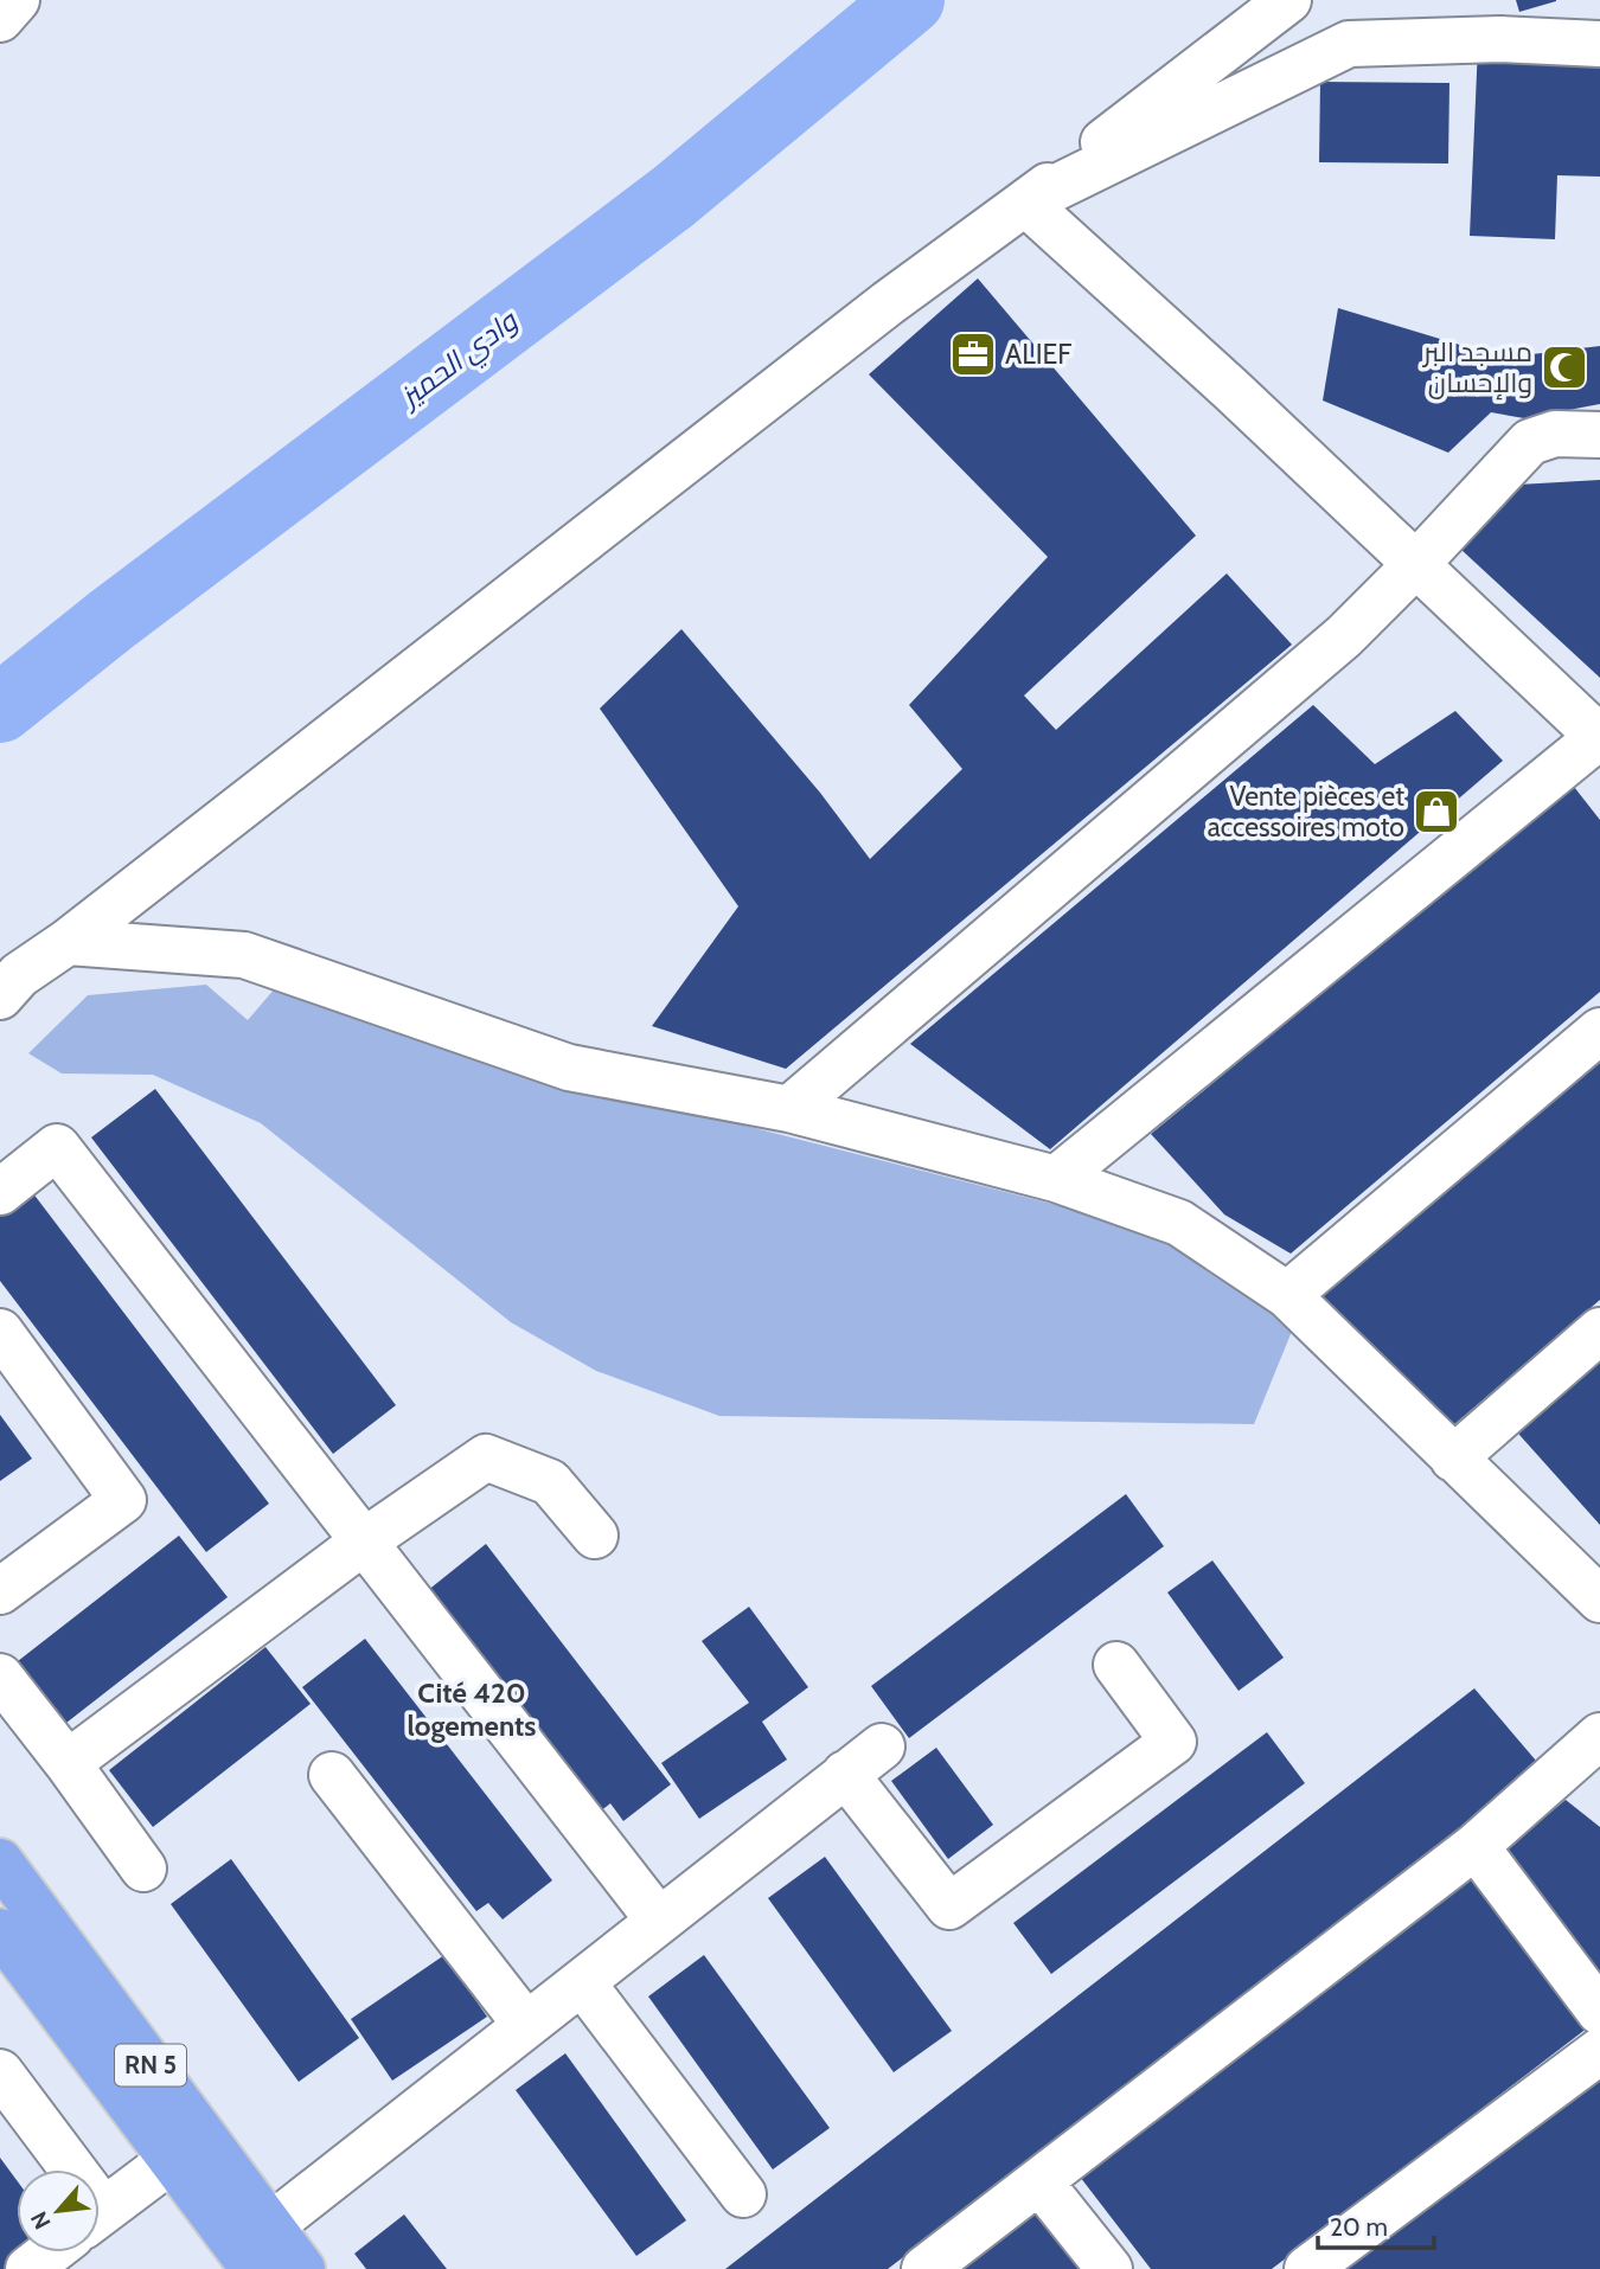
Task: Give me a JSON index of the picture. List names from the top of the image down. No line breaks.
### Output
{"streets":{"highway":["RN 5"]},"districts":["Cité 420 logements"],"water":["وادي الحميز"],"places":{"office":["ALIEF"],"mosque":["مسجد البر والإحسان"],"shop":["Vente pièces et accessoires moto"]},"scale_bar":"20 m","north":"bottom left"}
